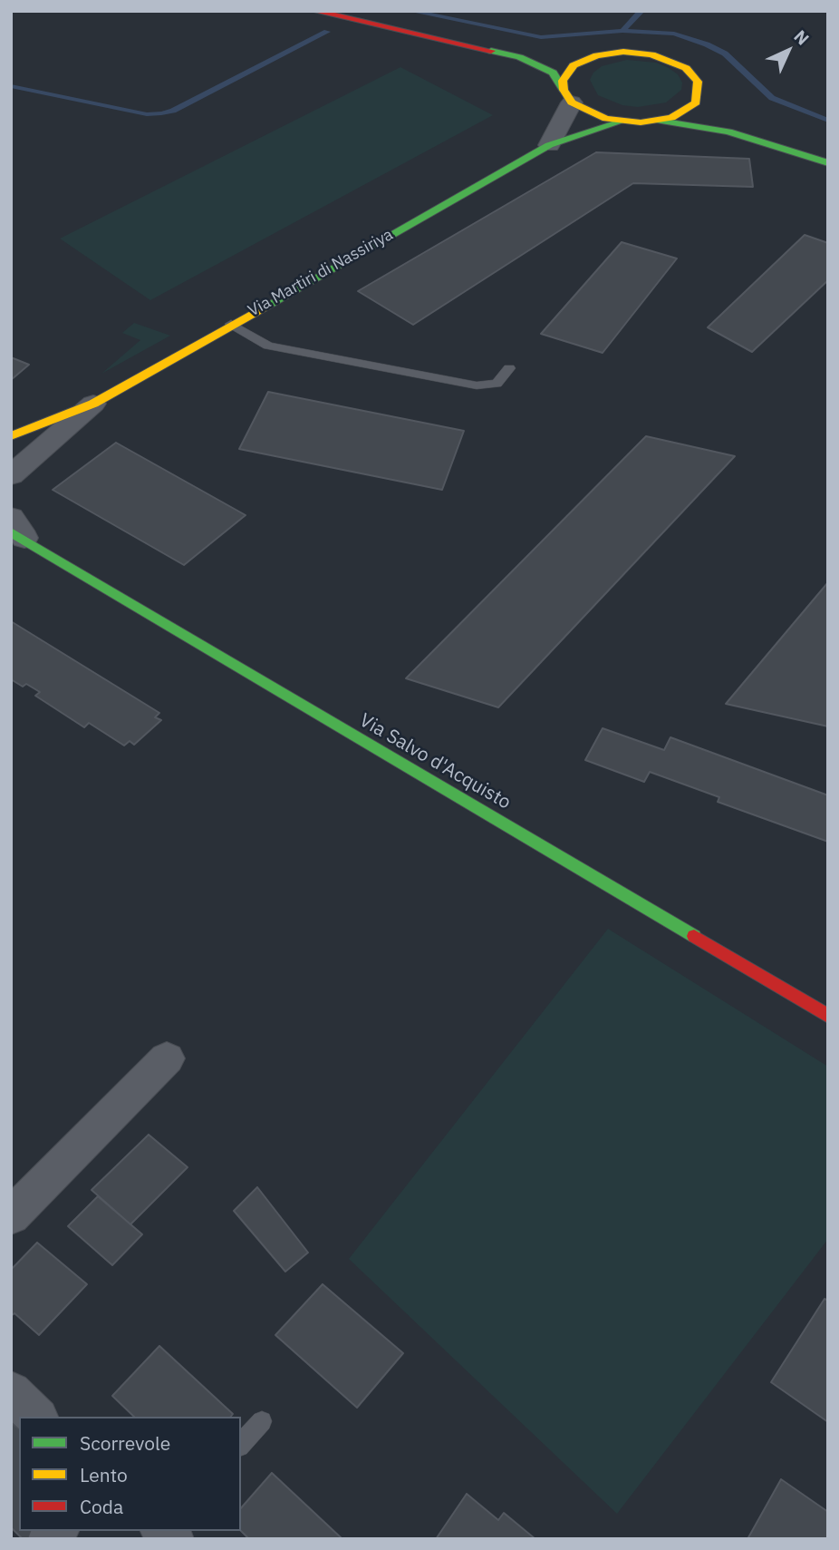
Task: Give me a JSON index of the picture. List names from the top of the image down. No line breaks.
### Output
{"streets":{"street":["Via Martiri di Nassiriya","Via Salvo d'Acquisto"]},"legend":["Scorrevole","Lento","Coda"],"north":"top right"}
